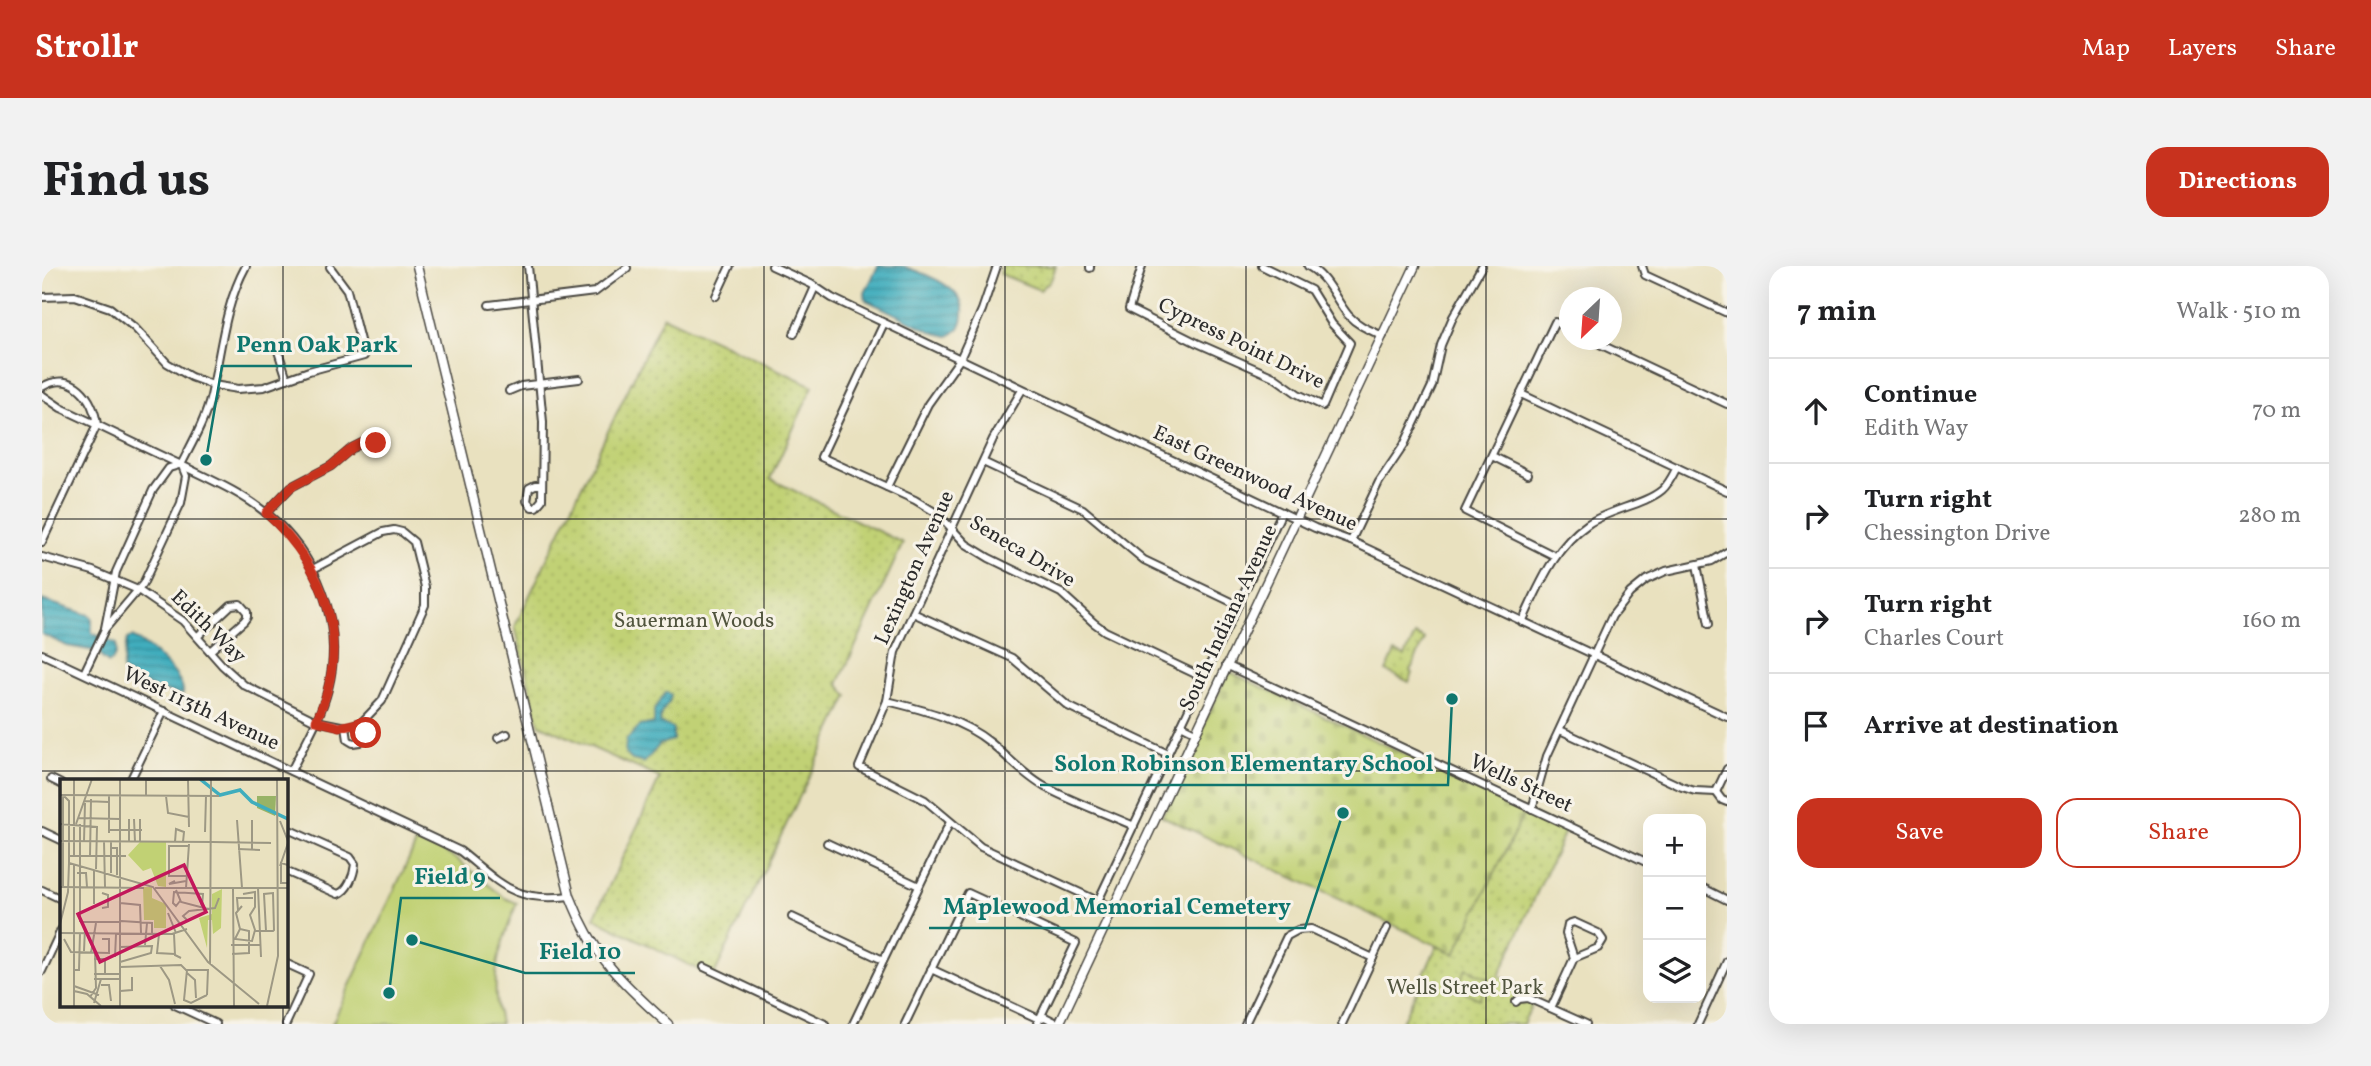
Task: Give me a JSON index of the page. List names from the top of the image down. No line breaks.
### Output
{"streets":{"main road":["South Indiana Avenue"],"street":["Cypress Point Drive","East Greenwood Avenue","Seneca Drive","Lexington Avenue","Edith Way","West 113th Avenue","Wells Street"]},"crossings":[["East Greenwood Avenue","Seneca Drive"],["East Greenwood Avenue","Lexington Avenue"],["East Greenwood Avenue","South Indiana Avenue"],["Seneca Drive","Lexington Avenue"],["South Indiana Avenue","Wells Street"]],"parks":["Sauerman Woods","Wells Street Park"],"places":["Penn Oak Park","Solon Robinson Elementary School","Maplewood Memorial Cemetery","Field 10","Field 9"],"north":"bottom left","page":{"header":"Strollr","nav":["Map","Layers","Share"],"buttons":["Directions",["Save","Share"]],"title":"Find us","heading":["7 min","Walk · 510 m"],"list":[["Continue","Edith Way","70 m"],["Turn right","Chessington Drive","280 m"],["Turn right","Charles Court","160 m"],"Arrive at destination"],"map_buttons":["+","−"]}}
